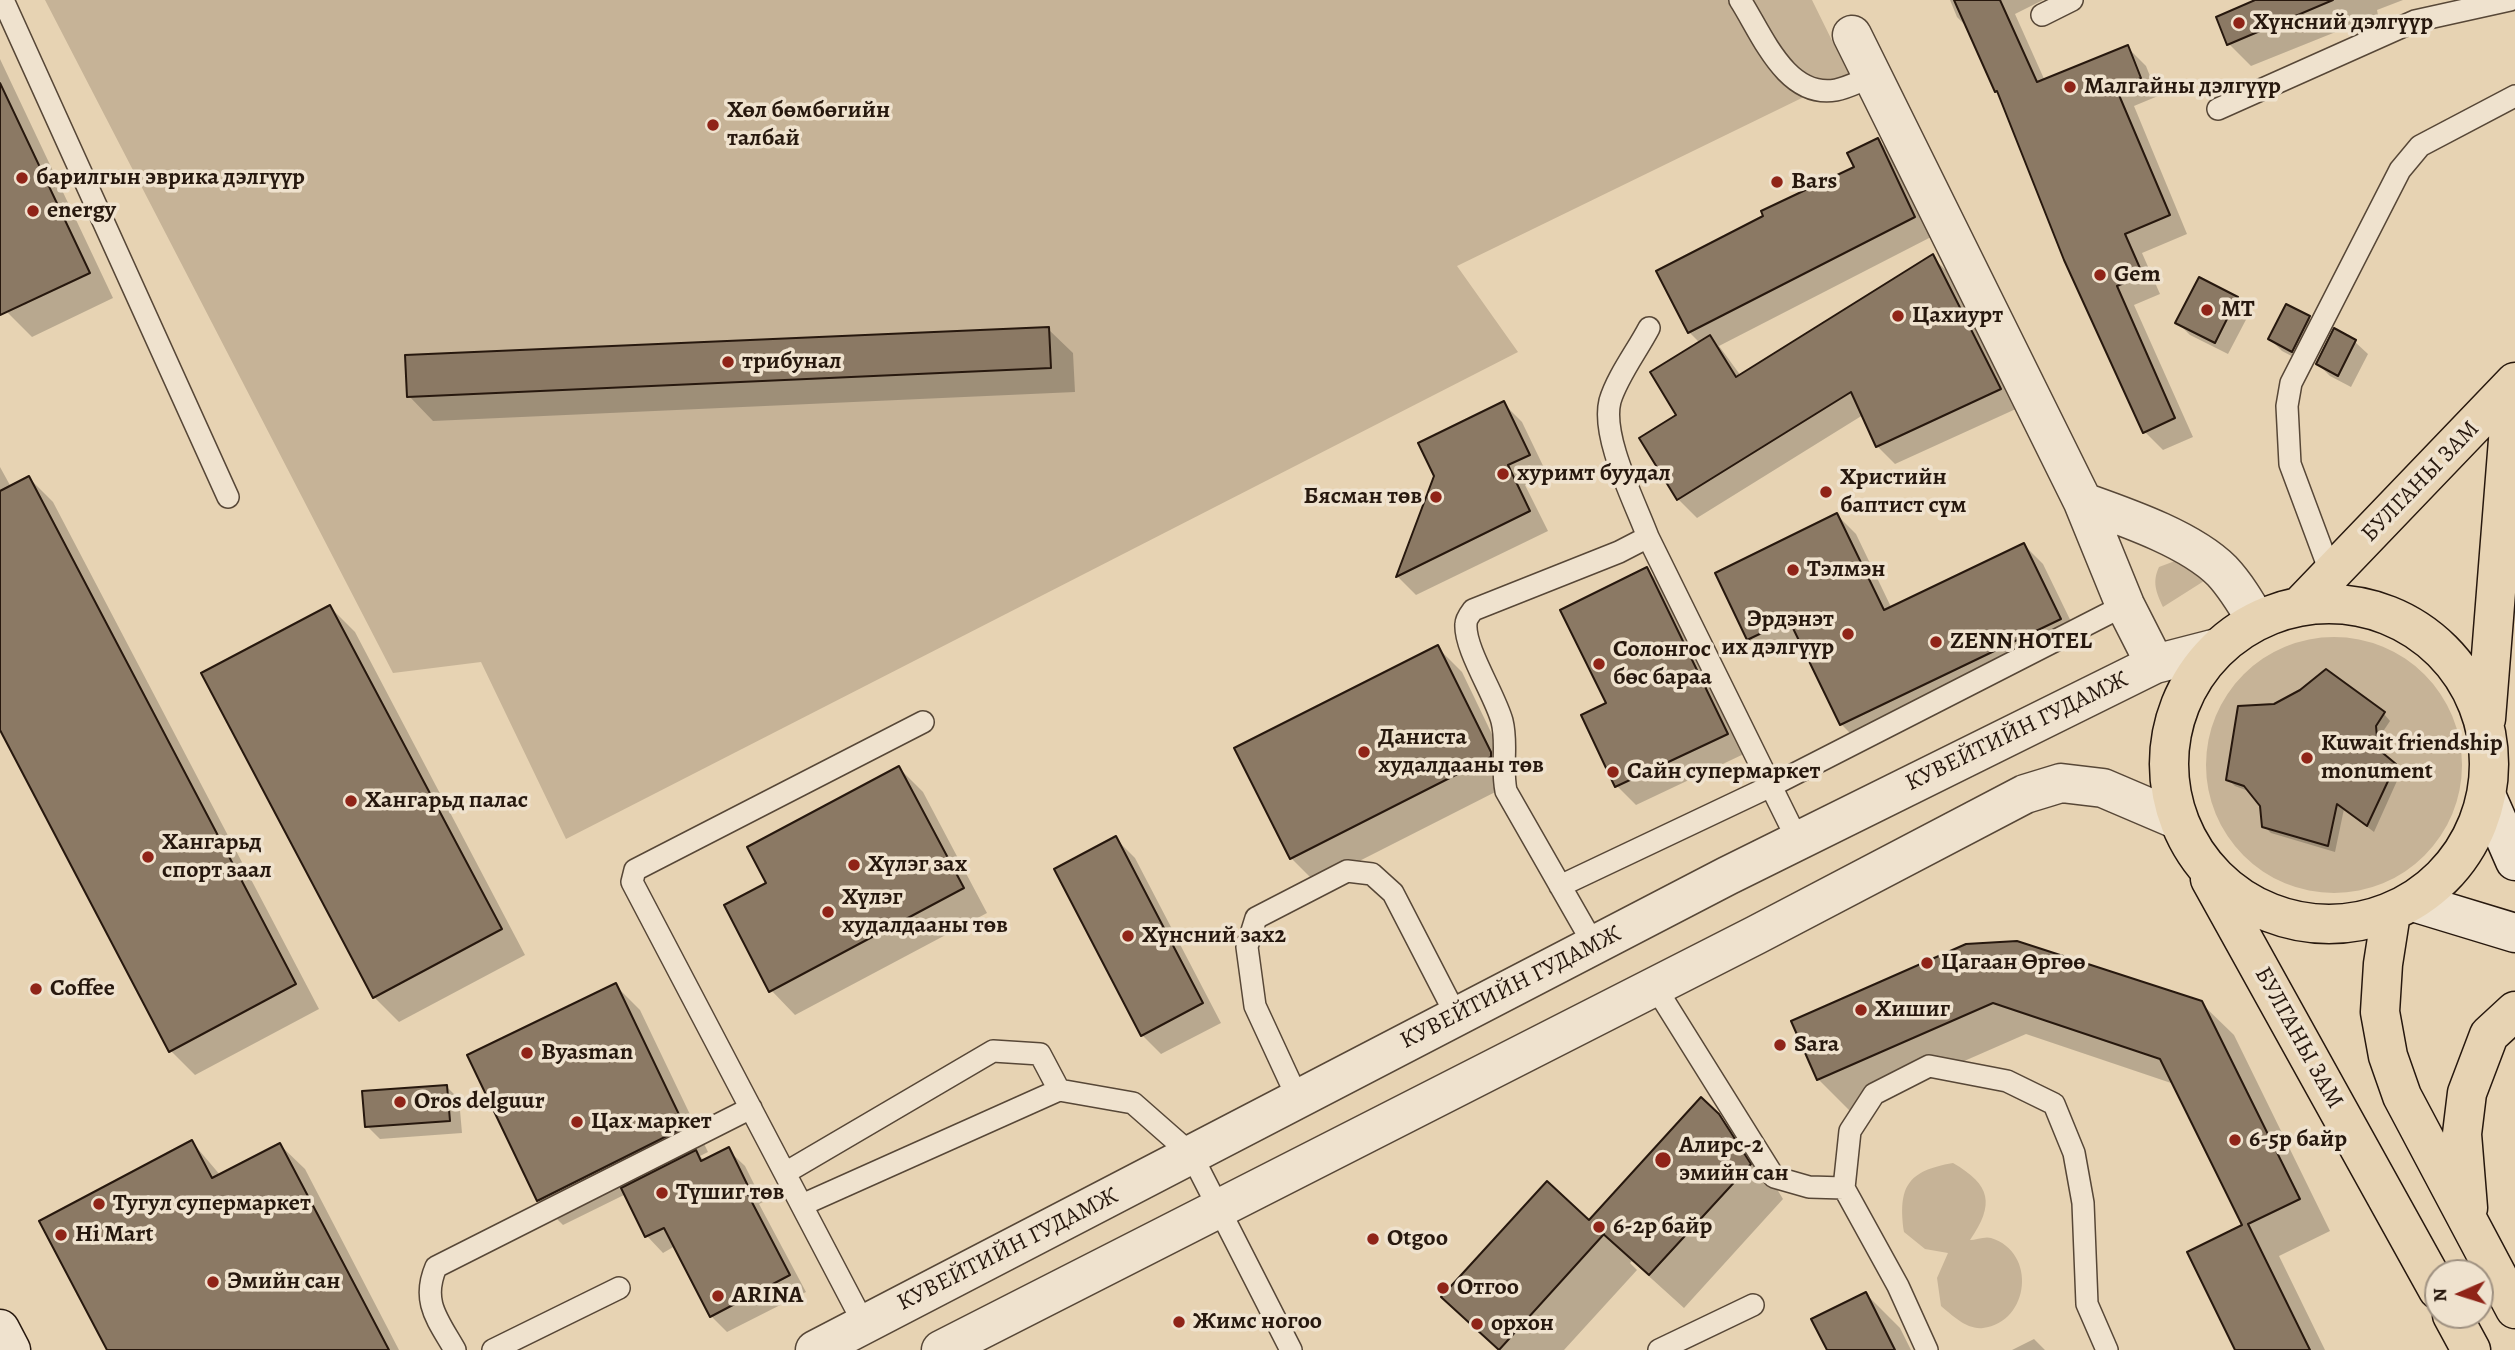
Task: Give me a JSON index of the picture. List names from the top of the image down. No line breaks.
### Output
{"streets":{"highway":["БУЛГАНЫ ЗАМ"],"street":["КУВЕЙТИЙН ГУДАМЖ"]},"crossings":[["БУЛГАНЫ ЗАМ","КУВЕЙТИЙН ГУДАМЖ"]],"places":["Хүнсний дэлгүүр","Малгайны дэлгүүр","Хөл бөмбөгийн талбай","барилгын эврика дэлгүүр","Bars","energy","Gem","MT","Цахиурт","трибунал","хуримт буудал","Христийн баптист сүм","Бясман төв","Тэлмэн","Эрдэнэт их дэлгүүр","ZENN HOTEL","Солонгос бөс бараа","Даниста худалдааны төв","Kuwait friendship monument","Сайн супермаркет","Хангарьд палас","Хангарьд спорт заал","Хүлэг зах","Хүлэг худалдааны төв","Хүнсний зах2","Цагаан Өргөө","Coffee","Хишиг","Sara","Byasman","Oros delguur","Цах маркет","6-5р байр","Aлирс-2 эмийн сан","Түшиг төв","Тугул супермаркет","6-2р байр","Hi Mart","Otgoo","Эмийн сан","Отгоо","ARINA","Жимс ногоо","орхон"],"north":"left"}
